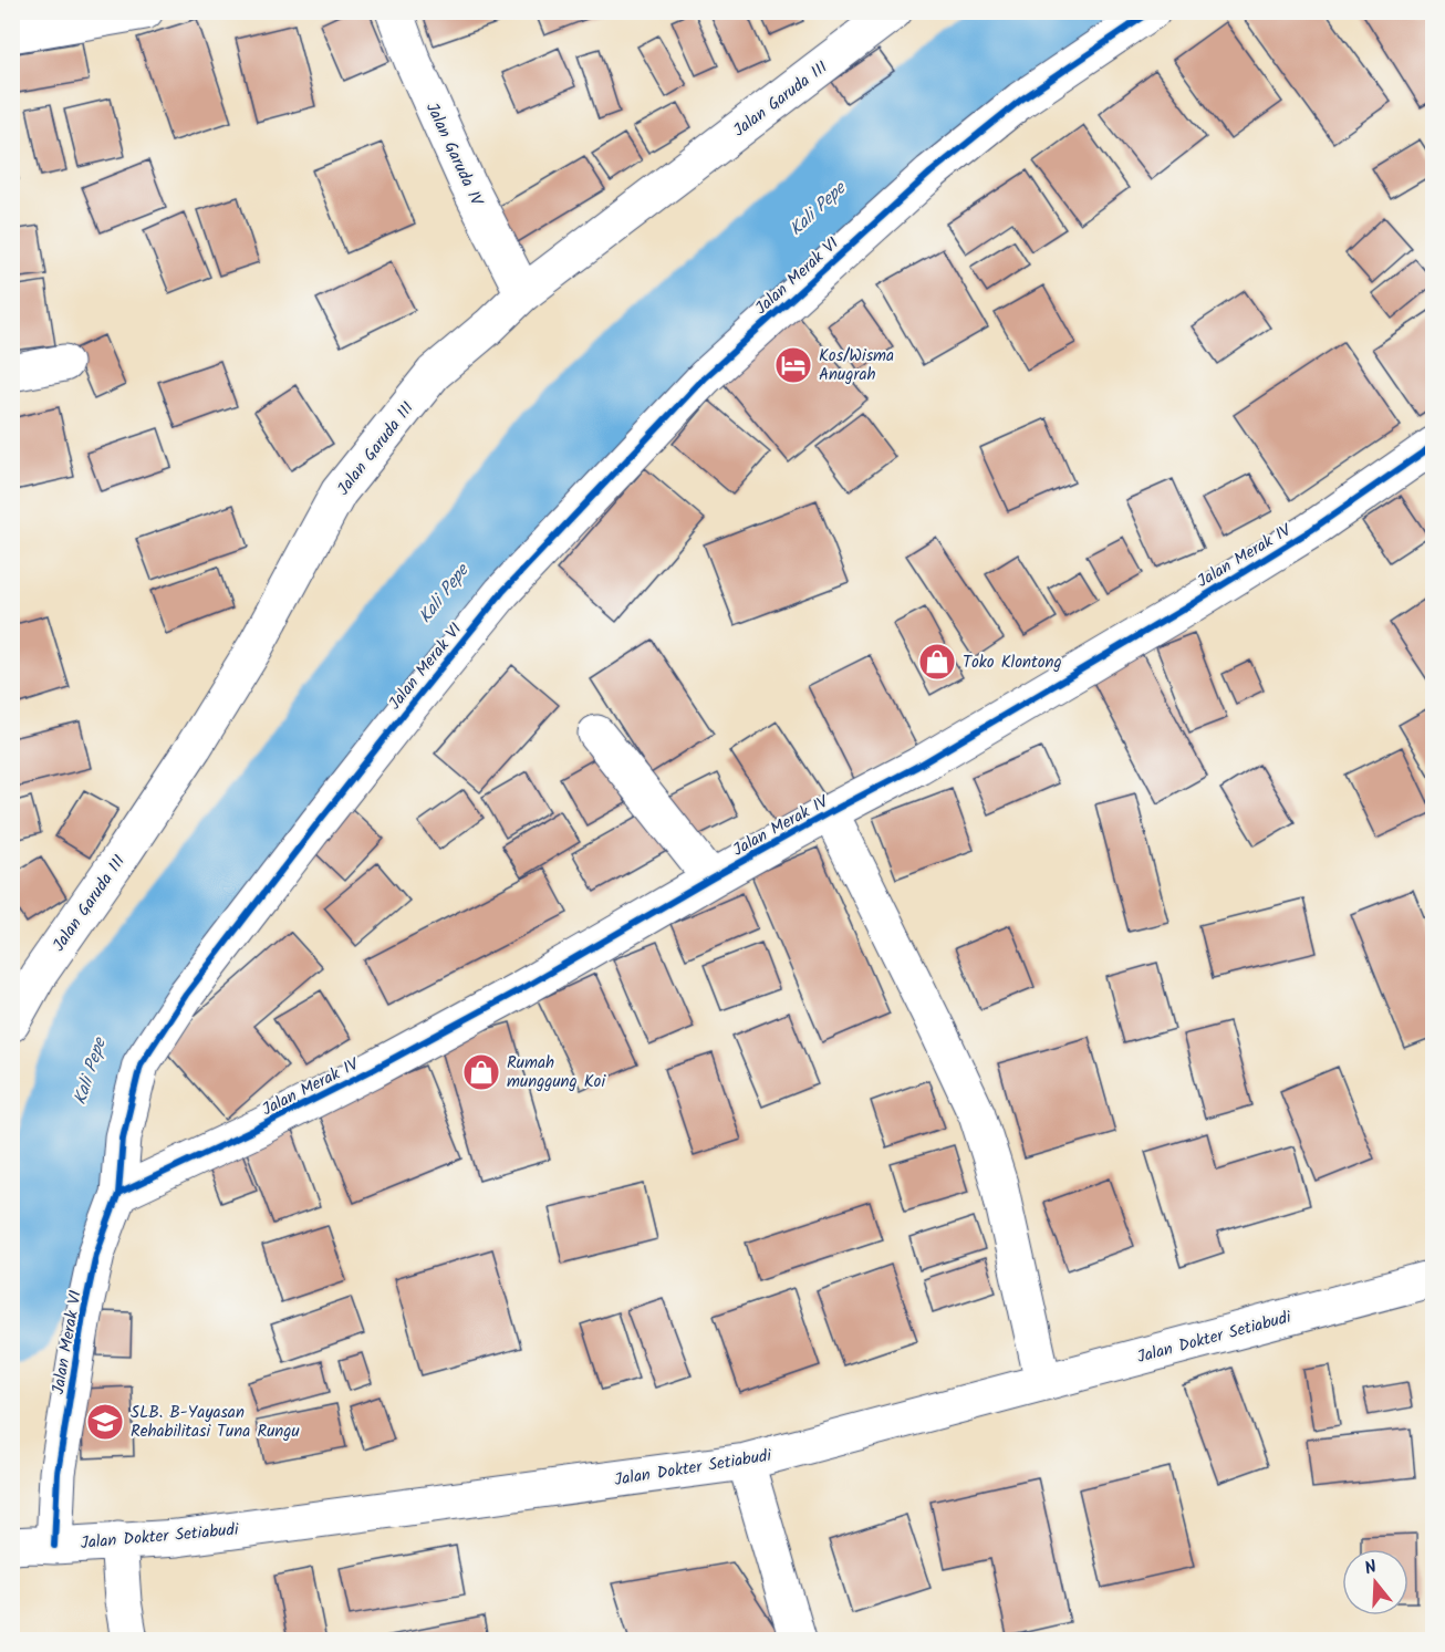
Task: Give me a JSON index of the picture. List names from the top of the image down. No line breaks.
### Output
{"streets":{"street":["Jalan Garuda III","Jalan Garuda IV","Jalan Merak VI","Jalan Merak IV","Jalan Dokter Setiabudi"]},"crossings":[["Jalan Garuda III","Jalan Garuda IV"],["Jalan Merak VI","Jalan Merak IV"],["Jalan Merak VI","Jalan Dokter Setiabudi"]],"water":["Kali Pepe"],"places":{"hotel":["Kos/Wisma Anugrah"],"shop":["Toko Klontong","Rumah munggung Koi"],"school or university":["SLB. B-Yayasan Rehabilitasi Tuna Rungu"]},"north":"top"}
